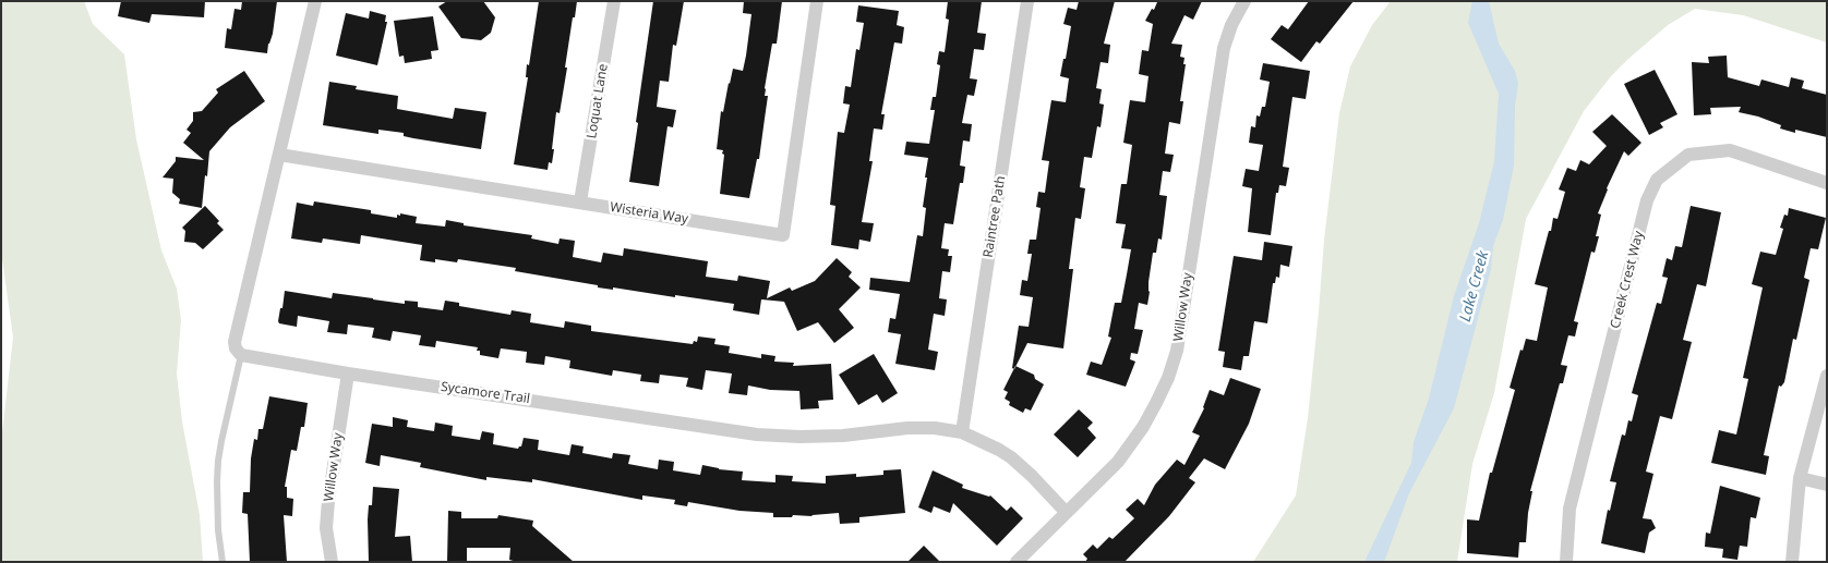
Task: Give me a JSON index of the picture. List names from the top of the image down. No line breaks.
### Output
{"streets":{"street":["Loquat Lane","Wisteria Way","Raintree Path","Creek Crest Way","Willow Way","Sycamore Trail"]},"crossings":[["Loquat Lane","Wisteria Way"],["Raintree Path","Sycamore Trail"],["Willow Way","Sycamore Trail"]],"water":["Lake Creek"]}
